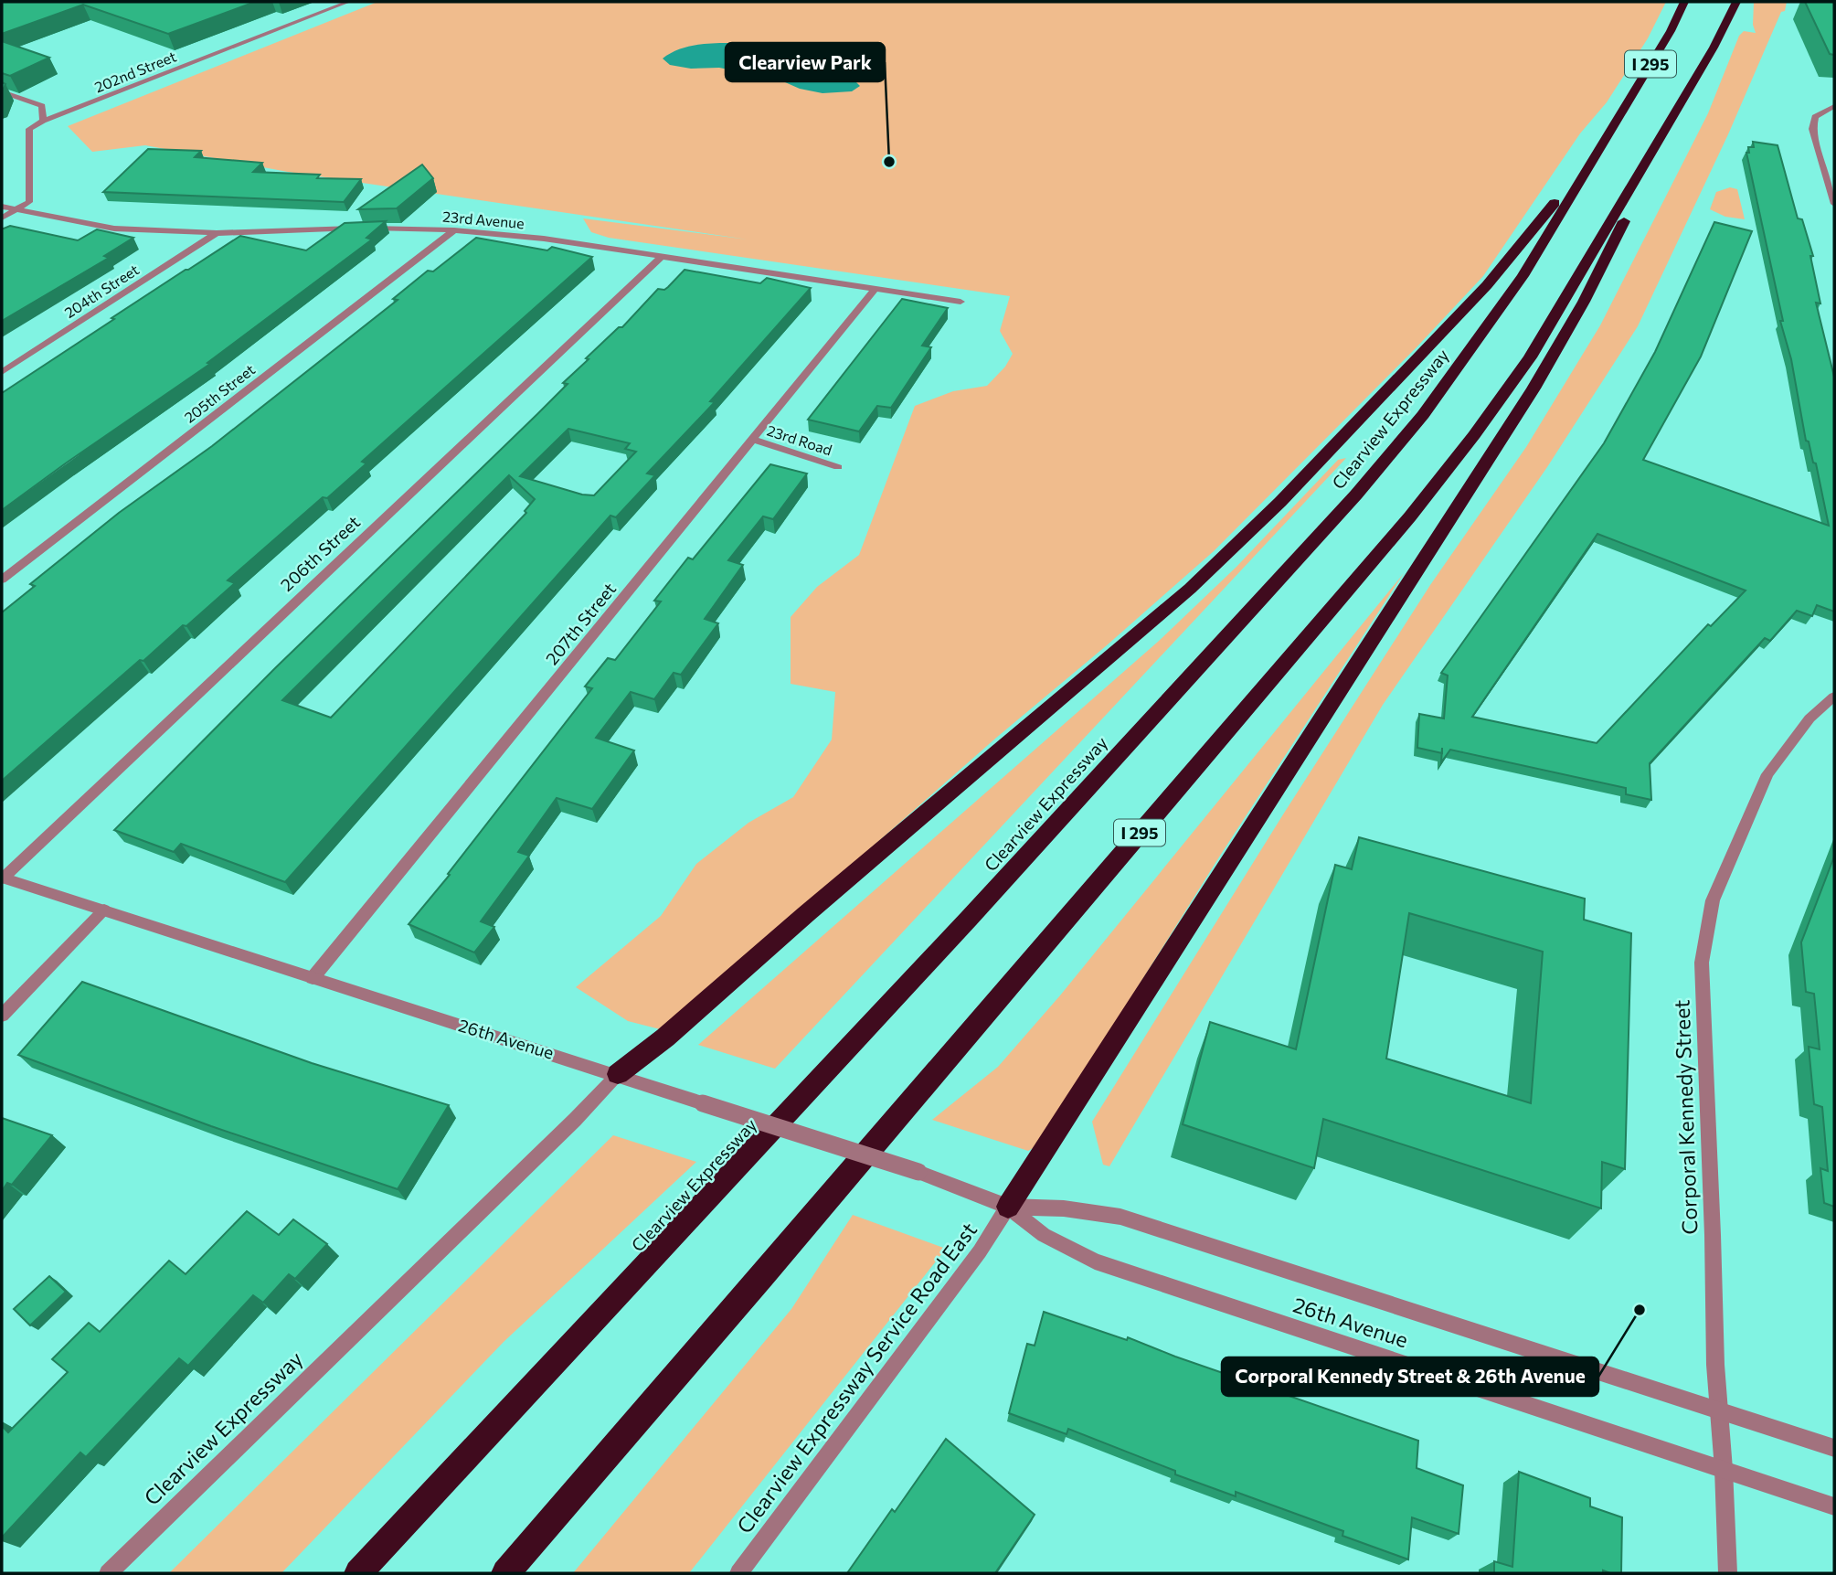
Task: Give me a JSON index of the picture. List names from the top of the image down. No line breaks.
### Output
{"streets":{"highway":["I 295","Clearview Expressway"],"street":["202nd Street","23rd Avenue","204th Street","205th Street","23rd Road","206th Street","207th Street","26th Avenue","Corporal Kennedy Street","Clearview Expressway Service Road East"]},"crossings":[["23rd Avenue","204th Street"],["23rd Avenue","205th Street"],["23rd Avenue","206th Street"],["23rd Avenue","207th Street"],["Clearview Expressway","26th Avenue"],["23rd Road","207th Street"],["206th Street","26th Avenue"],["207th Street","26th Avenue"],["26th Avenue","Corporal Kennedy Street"],["26th Avenue","Clearview Expressway Service Road East"]],"places":["Clearview Park","Corporal Kennedy Street & 26th Avenue"]}
